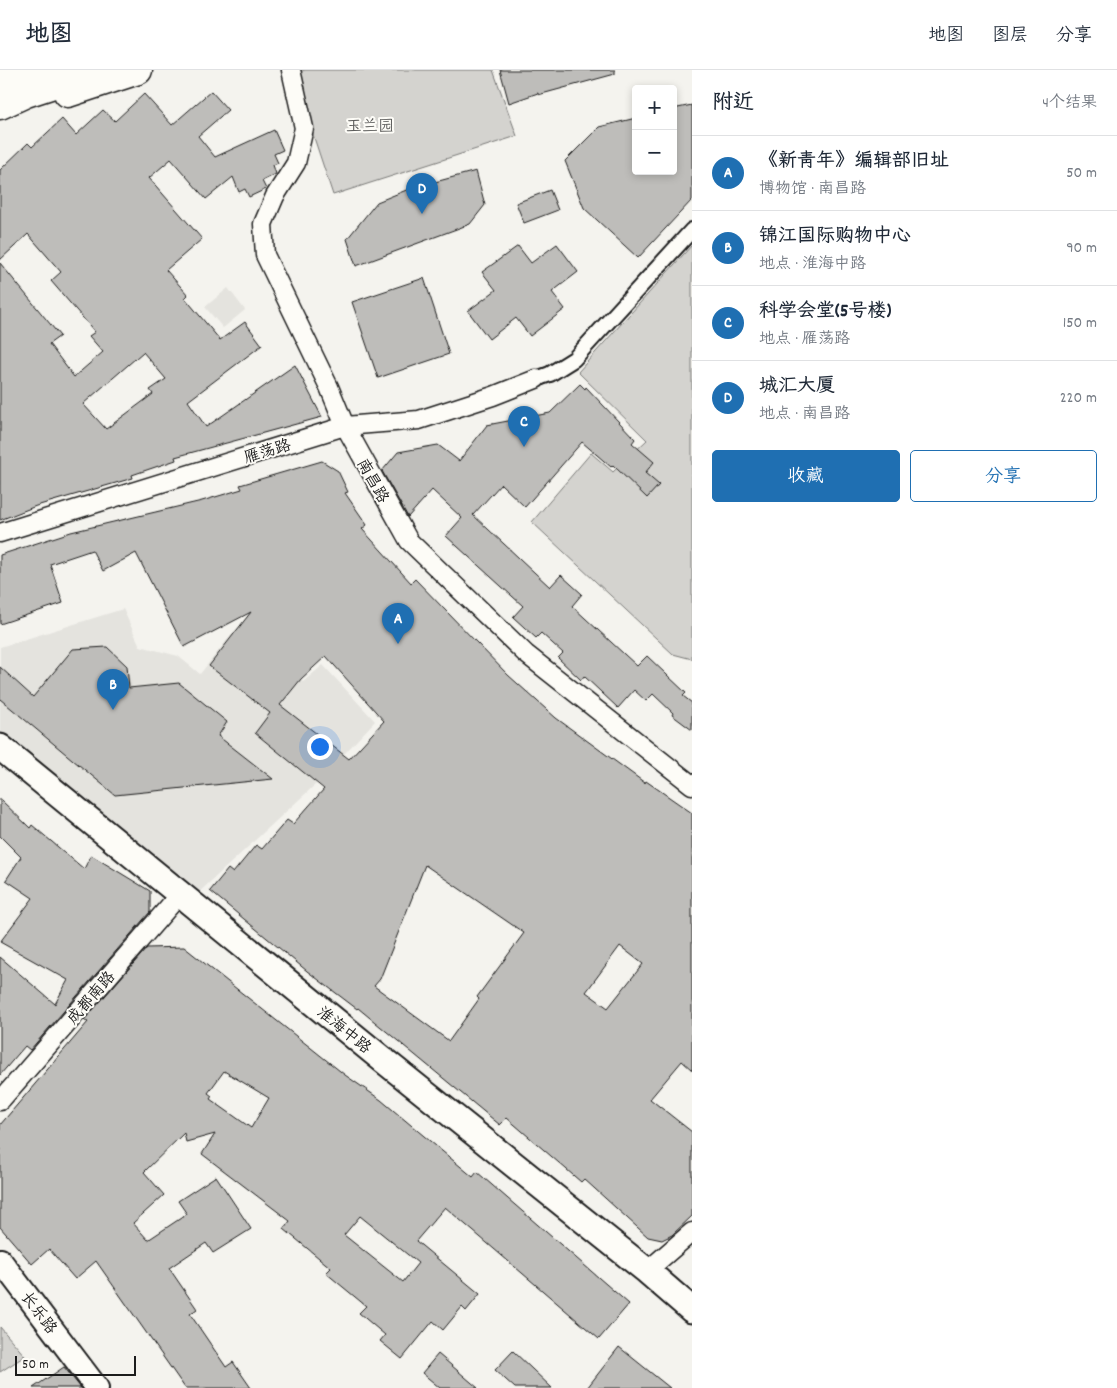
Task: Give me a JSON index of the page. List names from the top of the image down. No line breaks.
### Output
{"streets":{"main road":["淮海中路"],"street":["雁荡路","南昌路","成都南路","长乐路"]},"crossings":[["雁荡路","南昌路"],["成都南路","淮海中路"]],"parks":["玉兰园"],"scale_bar":"50 m","page":{"header":"地图","nav":["地图","图层","分享"],"heading":["附近","4个结果"],"map_buttons":["+","−"],"list":[{"mark":"A","name":"《新青年》编辑部旧址","note":"博物馆 · 南昌路","value":"50 m"},{"mark":"B","name":"锦江国际购物中心","note":"地点 · 淮海中路","value":"90 m"},{"mark":"C","name":"科学会堂(5号楼)","note":"地点 · 雁荡路","value":"150 m"},{"mark":"D","name":"城汇大厦","note":"地点 · 南昌路","value":"220 m"}],"pins":["D","C","A","B"],"buttons":["收藏","分享"],"scale":"50 m"}}
